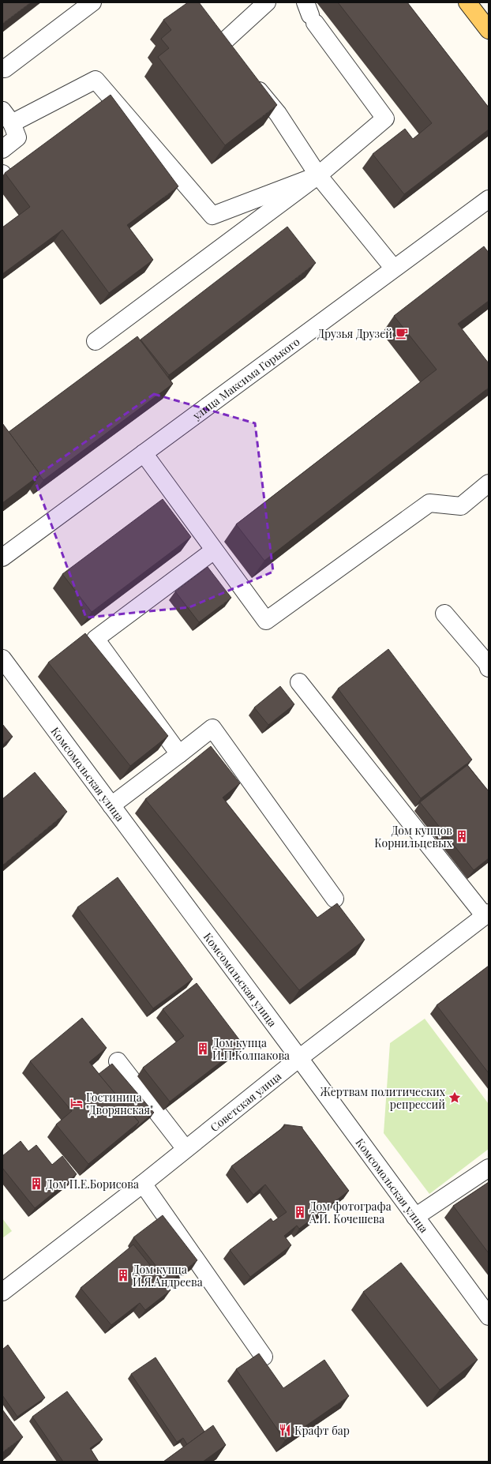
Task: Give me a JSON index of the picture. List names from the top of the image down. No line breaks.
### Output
{"streets":{"street":["улица Максима Горького","Комсомольская улица","Советская улица"]},"crossings":[["Комсомольская улица","Советская улица"]],"places":{"cafe":["Друзья Друзей"],"building":["Дом купцов Корнильцевых","Дом купца И.П.Колпакова","Дом П.Е.Борисова","Дом фотографа А.И. Кочешева","Дом купца И.Я.Андреева"],"place":["Жертвам политических репрессий"],"hotel":["Гостиница \"Дворянская\""],"restaurant":["Крафт бар"]}}
